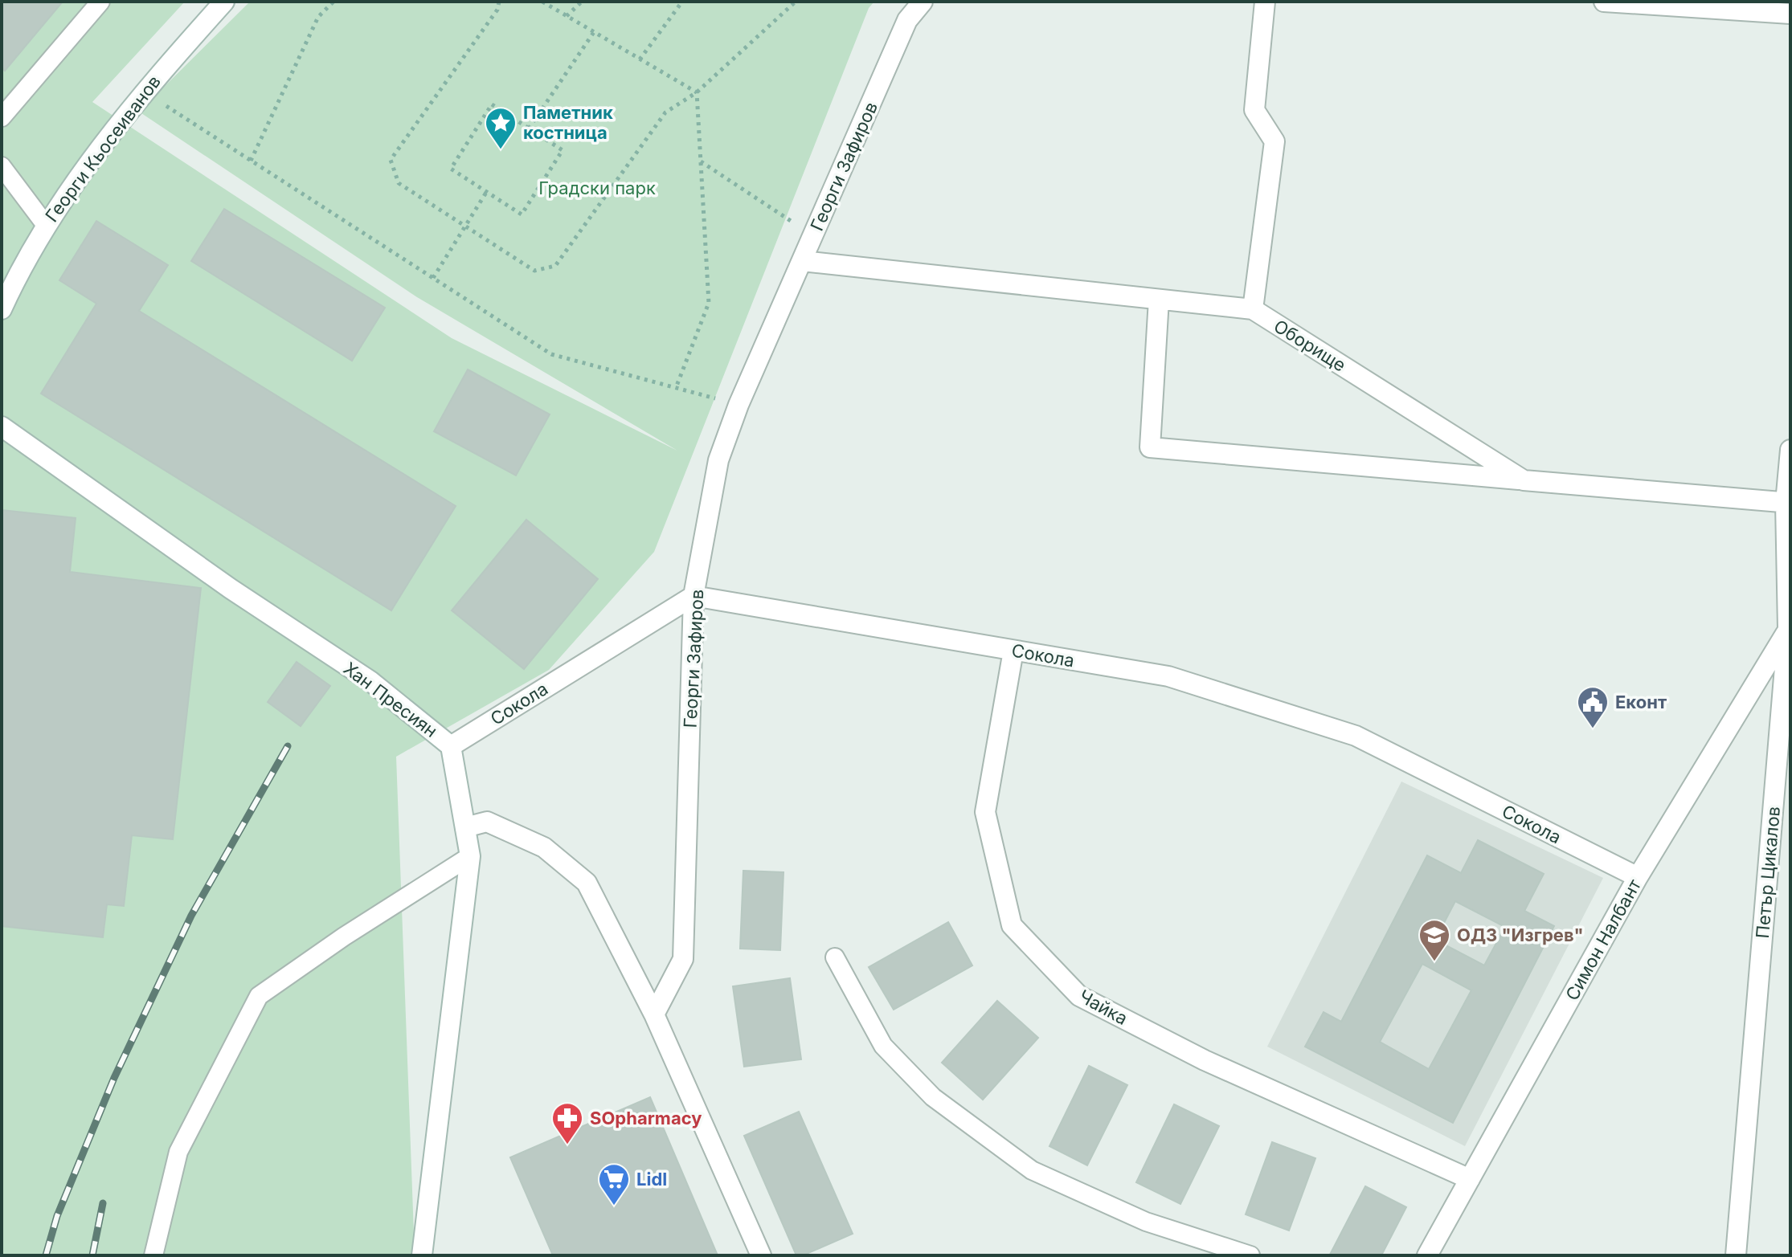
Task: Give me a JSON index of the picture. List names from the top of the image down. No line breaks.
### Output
{"streets":{"street":["Георги Кьосеиванов","Георги Зафиров","Оборище","Сокола","Хан Пресиян","Петър Цикалов","Симон Налбант","Чайка"]},"crossings":[["Георги Зафиров","Оборище"],["Георги Зафиров","Сокола"],["Оборище","Петър Цикалов"],["Сокола","Хан Пресиян"],["Сокола","Симон Налбант"],["Сокола","Чайка"],["Петър Цикалов","Симон Налбант"],["Симон Налбант","Чайка"]],"parks":["Градски парк"],"places":{"place":["Паметник костница"],"public building":["Еконт"],"school or university":["ОДЗ \"Изгрев\""],"pharmacy":["SOpharmacy"],"supermarket":["Lidl"]}}
